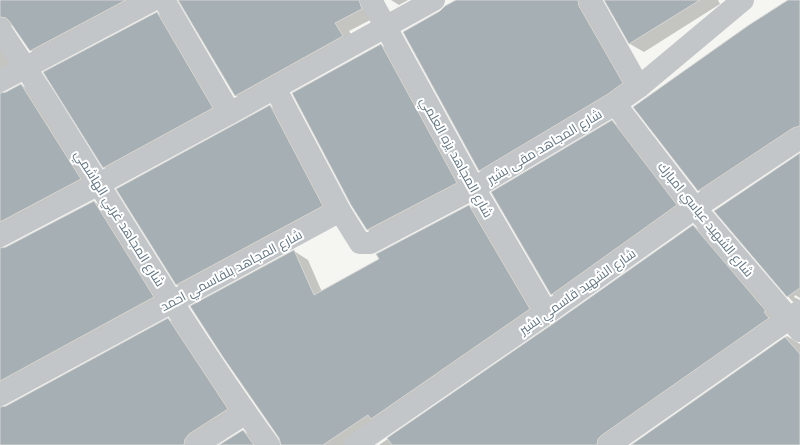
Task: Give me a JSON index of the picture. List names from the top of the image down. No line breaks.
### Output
{"streets":{"street":["شارع المجاهد مقى بشير","شارع المجاهد يزه العلمي","شارع المجاهد غربي الهاشمي","شارع الشهيد عباسي امبارك","شارع المجاهد بلقاسمي احمد","شارع الشهيد قاسمي بشير"]},"crossings":[["شارع المجاهد مقى بشير","شارع المجاهد يزه العلمي"],["شارع المجاهد مقى بشير","شارع الشهيد عباسي امبارك"],["شارع المجاهد مقى بشير","شارع المجاهد بلقاسمي احمد"],["شارع المجاهد يزه العلمي","شارع الشهيد قاسمي بشير"],["شارع المجاهد غربي الهاشمي","شارع المجاهد بلقاسمي احمد"],["شارع الشهيد عباسي امبارك","شارع الشهيد قاسمي بشير"]]}
